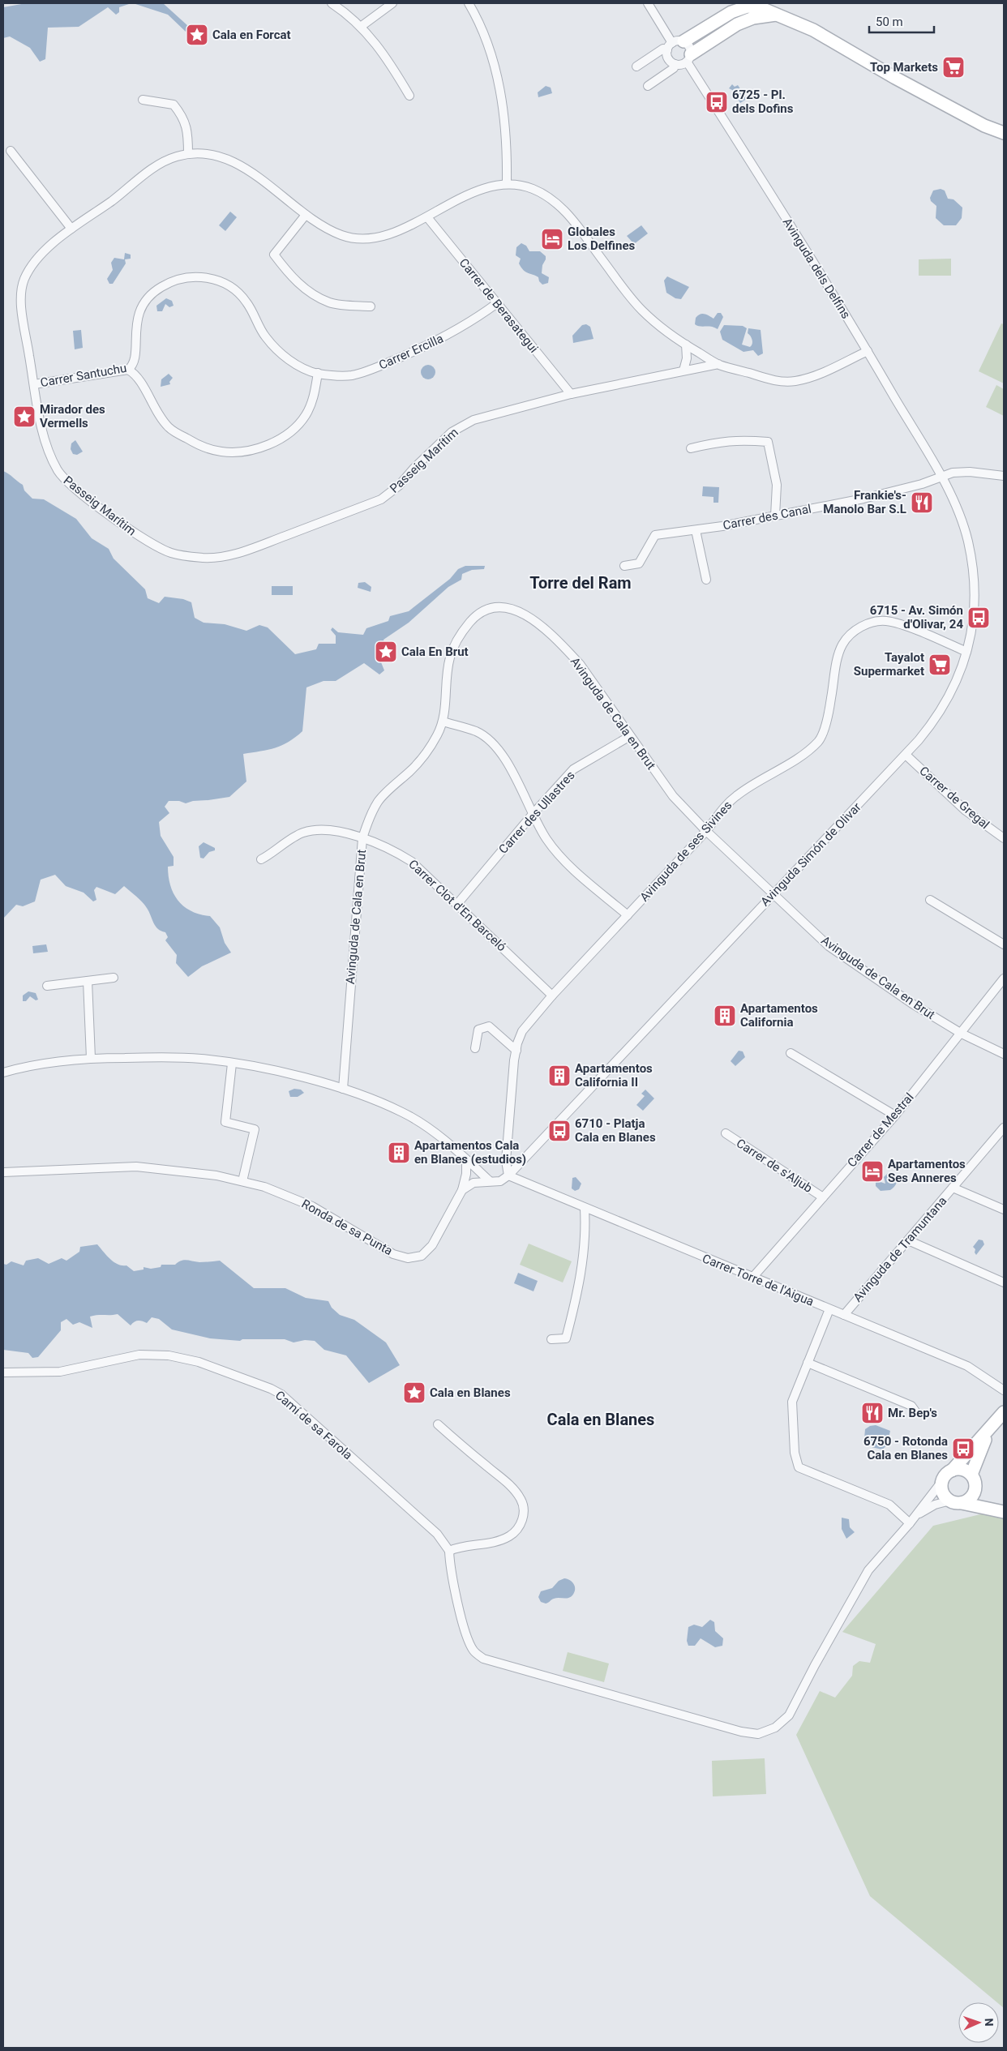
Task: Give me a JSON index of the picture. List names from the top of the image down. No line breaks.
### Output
{"streets":{"street":["Avinguda dels Delfins","Carrer de Berasategui","Carrer Ercilla","Carrer Santuchu","Passeig Marítim","Carrer des Canal","Avinguda de Cala en Brut","Carrer de Gregal","Carrer des Ullastres","Avinguda de ses Sivines","Avinguda Simón de Olivar","Carrer Clot d'En Barceló","Carrer de Mestral","Carrer de s'Aljub","Ronda de sa Punta","Avinguda de Tramuntana","Carrer Torre de l'Aigua","Camí de sa Farola"]},"crossings":[["Avinguda dels Delfins","Carrer des Canal"],["Avinguda dels Delfins","Avinguda Simón de Olivar"],["Carrer de Berasategui","Carrer Ercilla"],["Carrer de Berasategui","Passeig Marítim"],["Carrer Ercilla","Carrer Santuchu"],["Carrer Santuchu","Passeig Marítim"],["Carrer des Canal","Avinguda Simón de Olivar"],["Avinguda de Cala en Brut","Carrer des Ullastres"],["Avinguda de Cala en Brut","Avinguda de ses Sivines"],["Avinguda de Cala en Brut","Avinguda Simón de Olivar"],["Avinguda de Cala en Brut","Carrer Clot d'En Barceló"],["Avinguda de Cala en Brut","Carrer de Mestral"],["Carrer de Gregal","Avinguda Simón de Olivar"],["Carrer des Ullastres","Carrer Clot d'En Barceló"],["Avinguda de ses Sivines","Avinguda Simón de Olivar"],["Avinguda de ses Sivines","Carrer Clot d'En Barceló"],["Avinguda de ses Sivines","Carrer Torre de l'Aigua"],["Avinguda Simón de Olivar","Carrer Torre de l'Aigua"],["Carrer de Mestral","Carrer de s'Aljub"],["Carrer de Mestral","Carrer Torre de l'Aigua"],["Avinguda de Tramuntana","Carrer Torre de l'Aigua"]],"districts":["Torre del Ram","Cala en Blanes"],"places":{"place":["Cala en Forcat","Mirador des Vermells","Cala En Brut","Cala en Blanes"],"supermarket":["Top Markets","Tayalot Supermarket"],"bus stop":["6725 - Pl. dels Dofins","6715 - Av. Simón d'Olivar, 24","6710 - Platja Cala en Blanes","6750 - Rotonda Cala en Blanes"],"hotel":["Globales Los Delfines","Apartamentos Ses Anneres"],"restaurant":["Frankie's- Manolo Bar S.L","Mr. Bep's"],"building":["Apartamentos California","Apartamentos California II","Apartamentos Cala en Blanes (estudios)"]},"scale_bar":"50 m","north":"right"}
